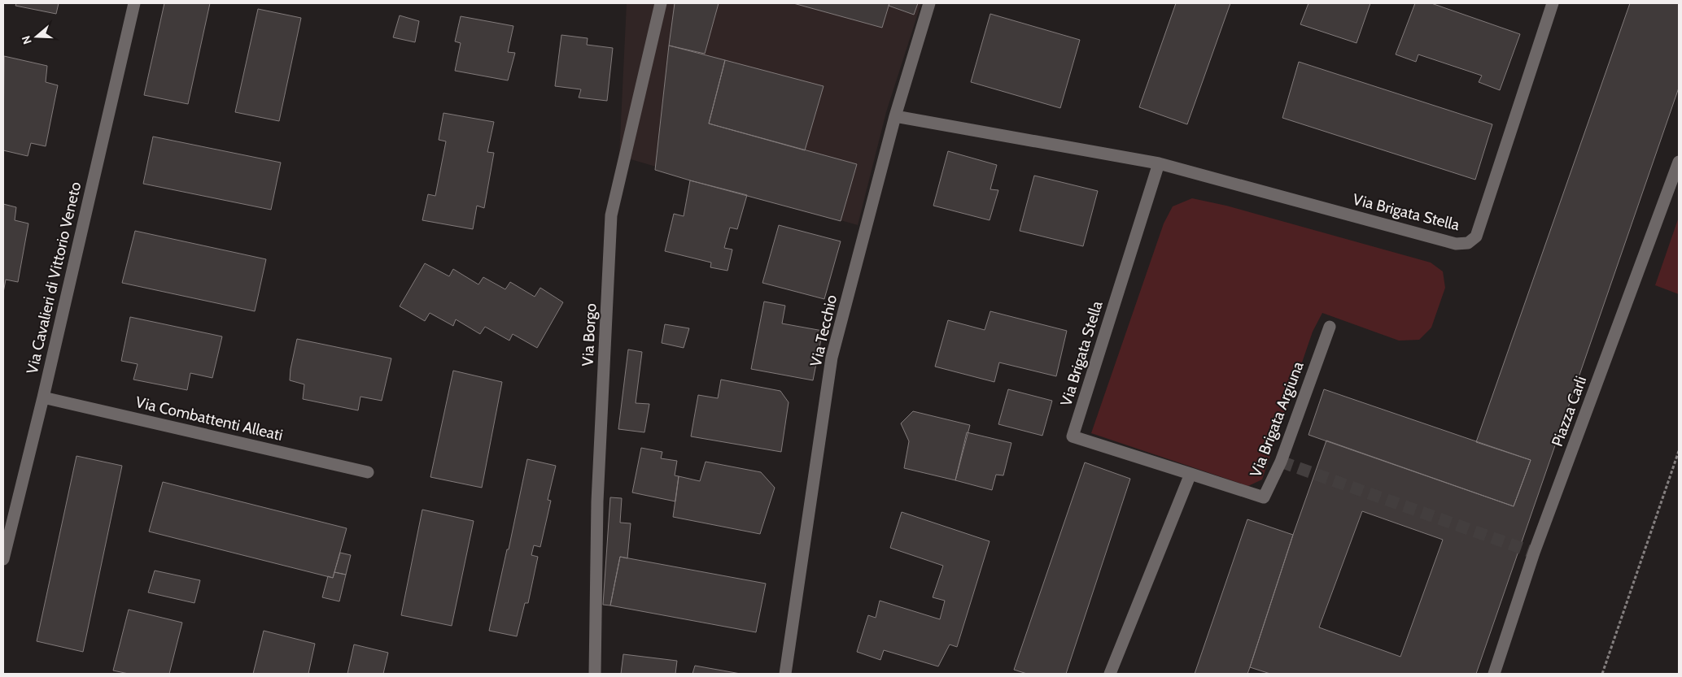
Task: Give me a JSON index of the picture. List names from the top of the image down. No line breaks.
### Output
{"streets":{"street":["Via Brigata Stella","Via Cavalieri di Vittorio Veneto","Via Tecchio","Via Borgo","Piazza Carli","Via Combattenti Alleati","Via Brigata Argiuna"]},"crossings":[["Via Brigata Stella","Via Tecchio"],["Via Brigata Stella","Via Brigata Argiuna"],["Via Cavalieri di Vittorio Veneto","Via Combattenti Alleati"]],"north":"left"}
